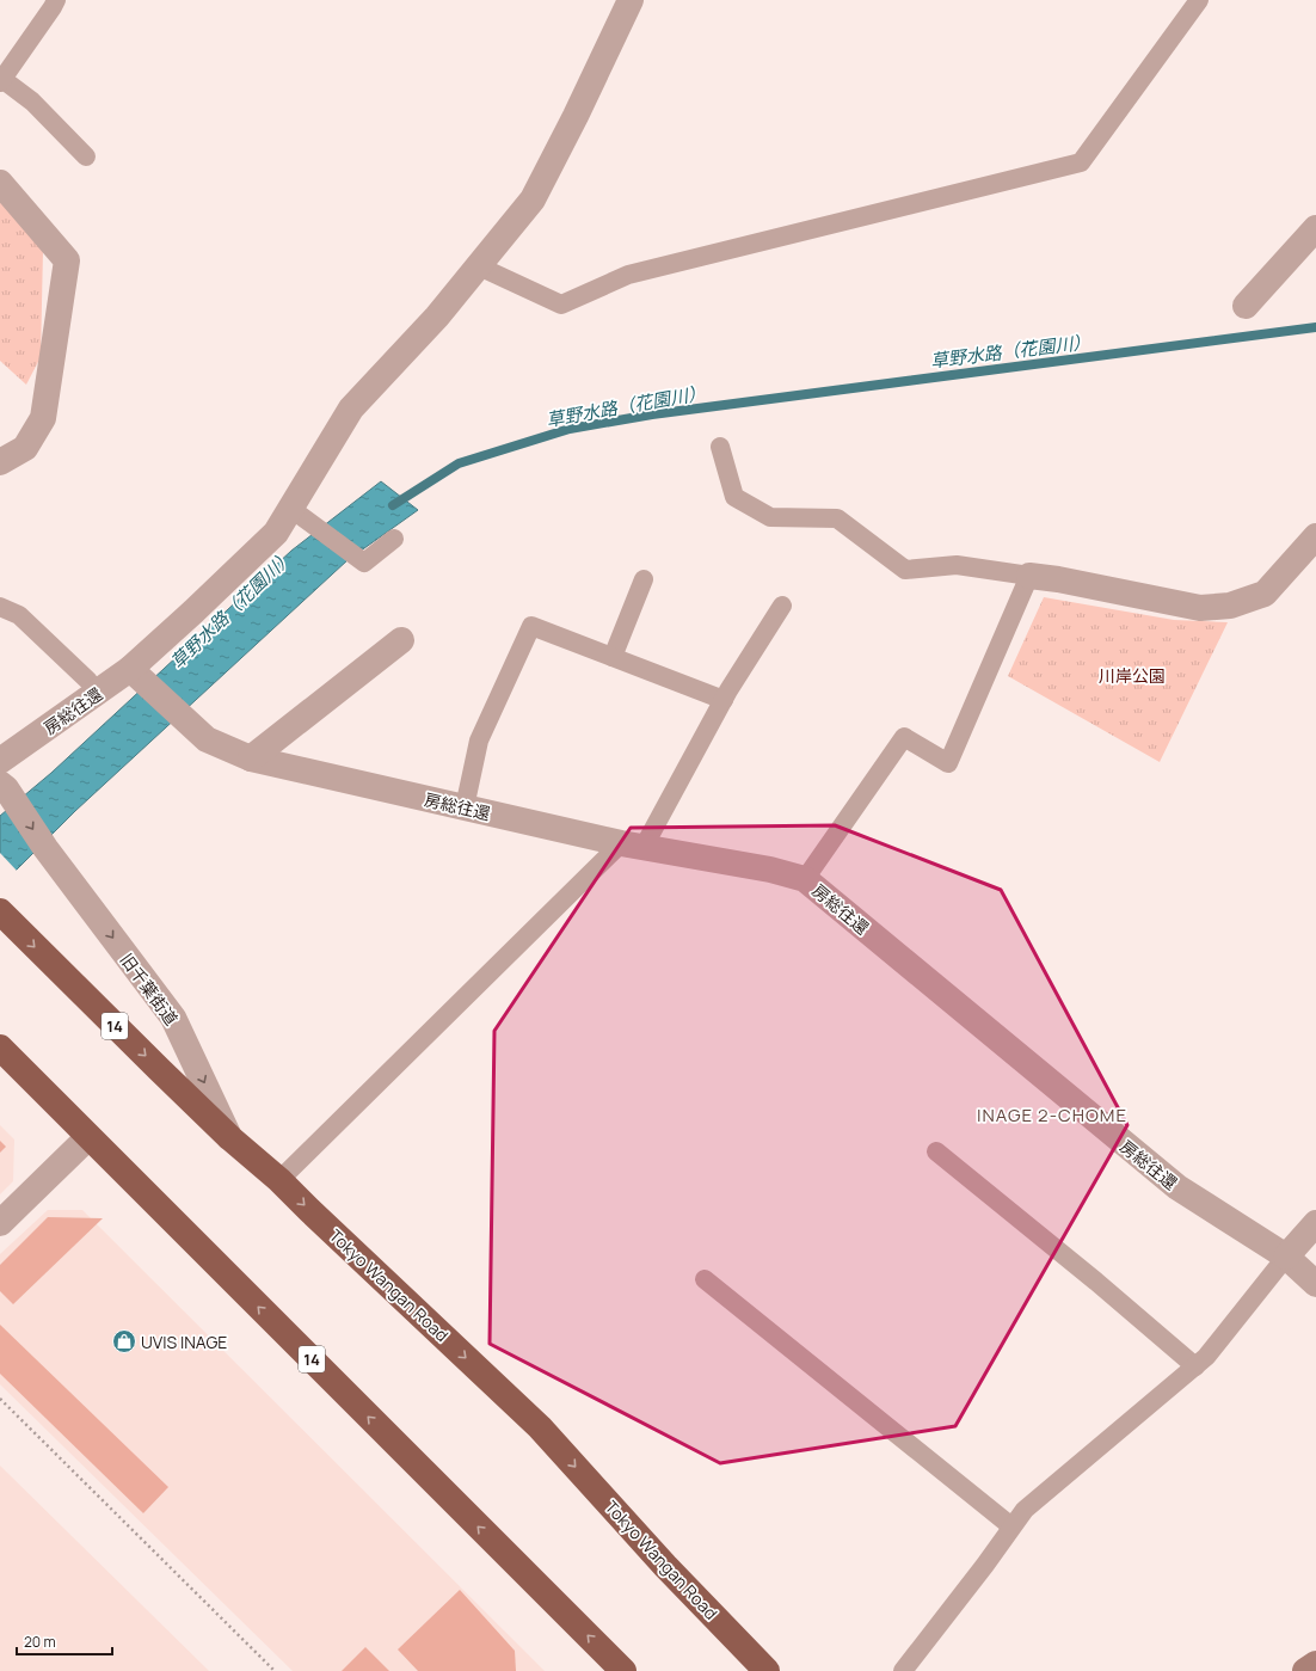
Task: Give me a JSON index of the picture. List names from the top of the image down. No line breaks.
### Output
{"streets":{"highway":["14","Tokyo Wangan Road"],"street":["房総往還","旧千葉街道"]},"crossings":[["旧千葉街道","Tokyo Wangan Road"]],"one_way":["旧千葉街道"],"districts":["INAGE 2-CHOME"],"water":["草野水路（花園川）"],"parks":["川岸公園"],"places":{"shop":["UVIS INAGE"]},"scale_bar":"20 m"}
